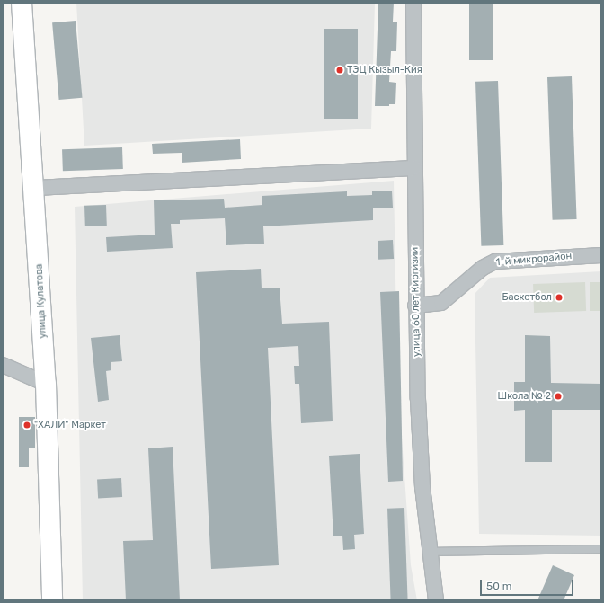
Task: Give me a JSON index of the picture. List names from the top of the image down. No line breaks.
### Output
{"streets":{"highway":["улица Кулатова"],"street":["1-й микрорайон","улица 60 лет Киргизии"]},"crossings":[["1-й микрорайон","улица 60 лет Киргизии"]],"places":["ТЭЦ Кызыл-Кия","Баскетбол","Школа № 2","\"ХАЛИ\" Маркет"],"scale_bar":"50 m"}
